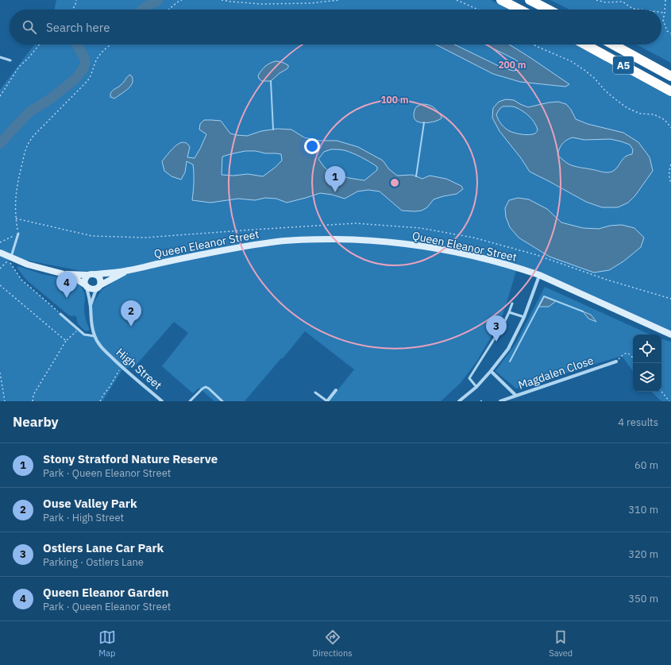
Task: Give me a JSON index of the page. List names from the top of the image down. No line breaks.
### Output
{"streets":{"highway":["A5"],"street":["Queen Eleanor Street","High Street","Magdalen Close"]},"page":{"search":"Search here","pins":["1","4","2","3"],"heading":["Nearby","4 results"],"list":[{"mark":"1","name":"Stony Stratford Nature Reserve","note":"Park · Queen Eleanor Street","value":"60 m"},{"mark":"2","name":"Ouse Valley Park","note":"Park · High Street","value":"310 m"},{"mark":"3","name":"Ostlers Lane Car Park","note":"Parking · Ostlers Lane","value":"320 m"},{"mark":"4","name":"Queen Eleanor Garden","note":"Park · Queen Eleanor Street","value":"350 m"}],"nav":["Map","Directions","Saved"]},"rings":["200 m","100 m"]}
